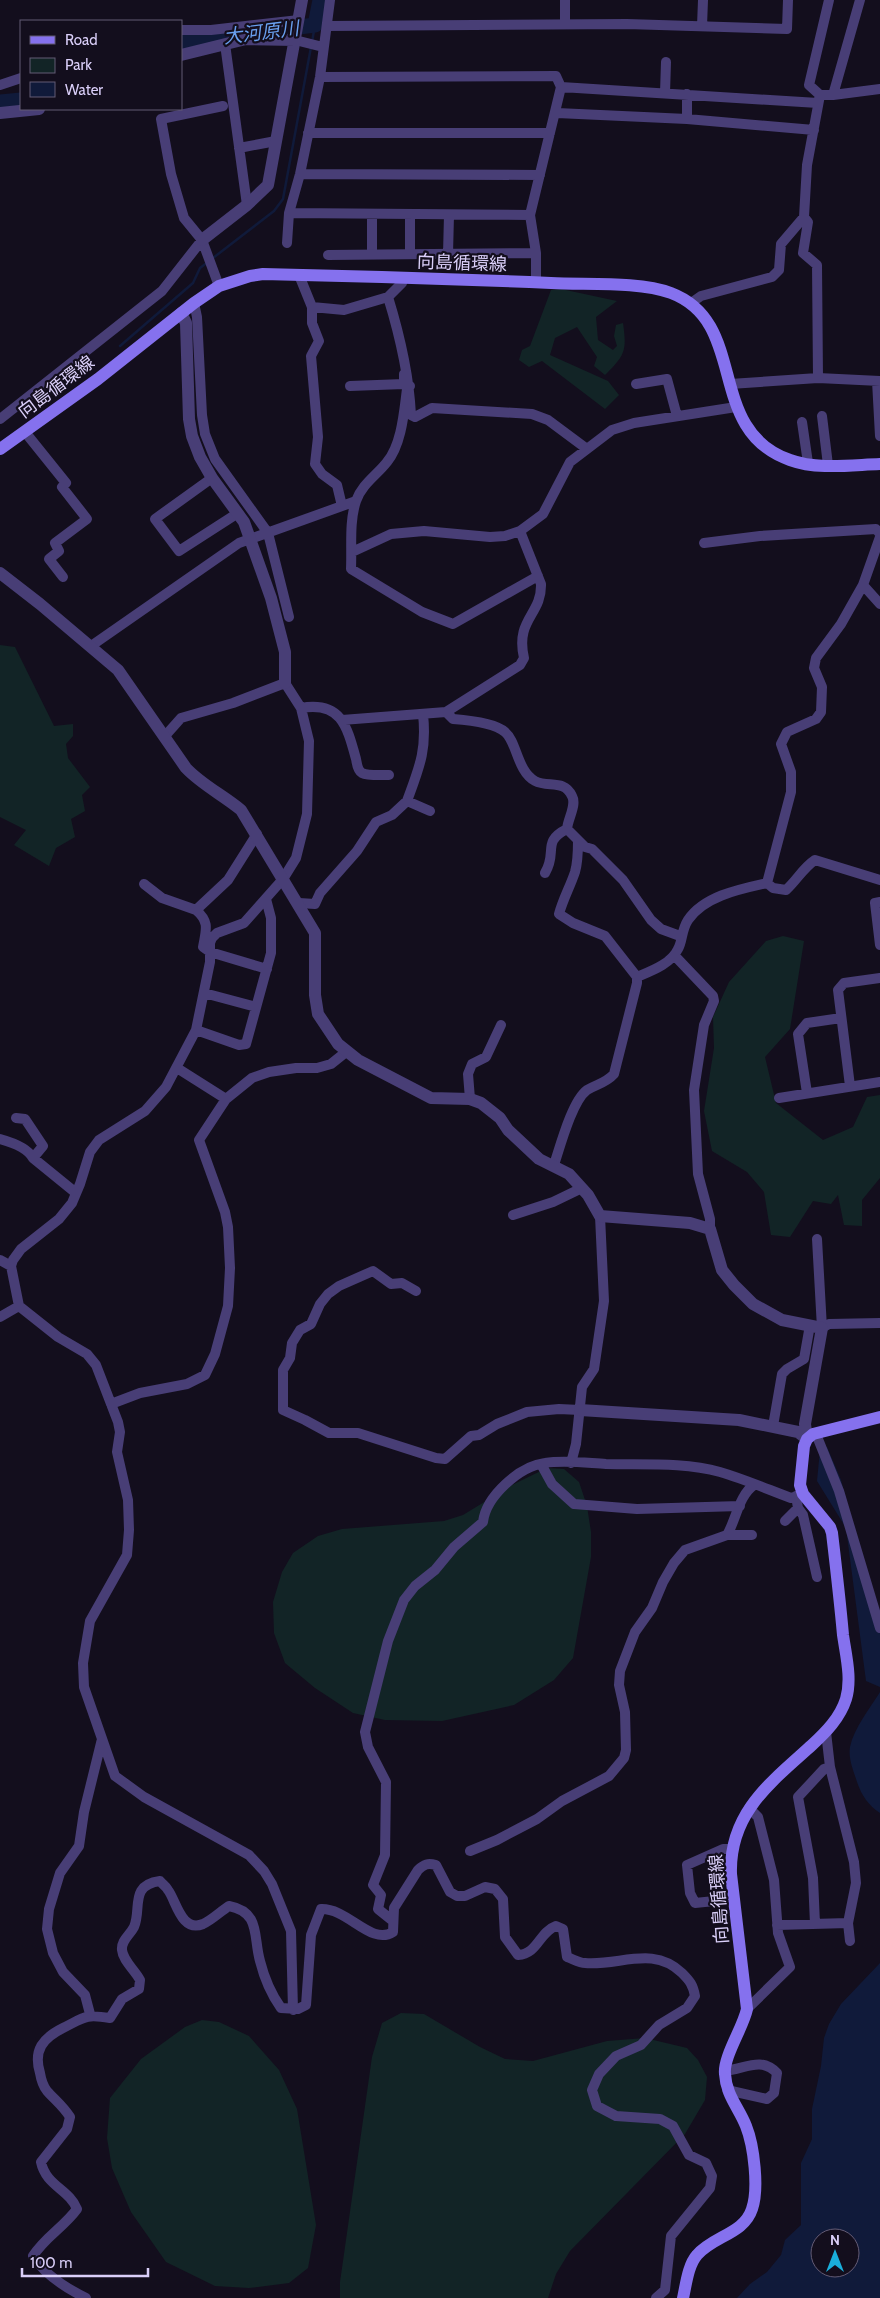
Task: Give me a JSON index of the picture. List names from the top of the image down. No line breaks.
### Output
{"streets":{"main road":["向島循環線"]},"water":["大河原川"],"legend":["Road","Park","Water"],"scale_bar":"100 m","north":"top"}
